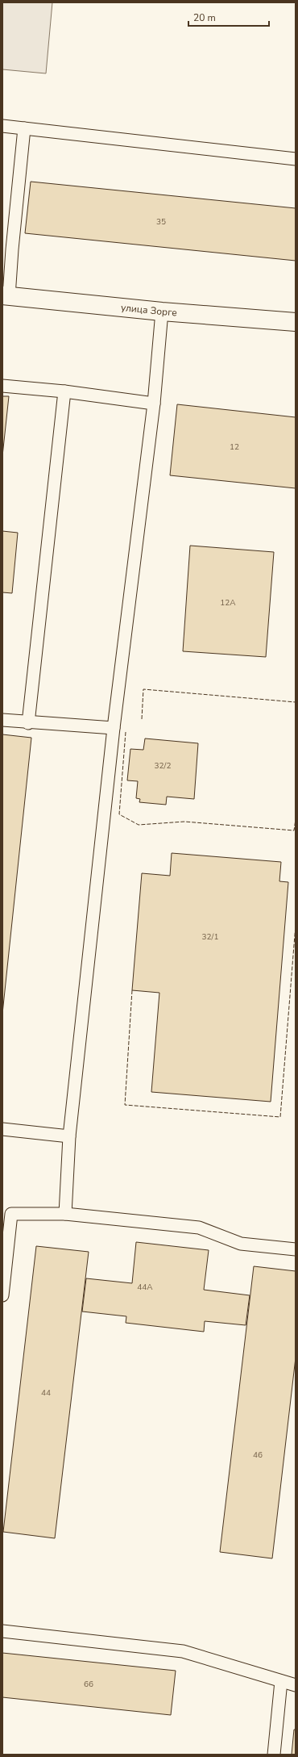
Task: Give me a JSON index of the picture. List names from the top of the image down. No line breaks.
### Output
{"streets":{"street":["улица Зорге"]},"house_numbers":["35","12","12А","32/2","32/1","44А","44","46","66"],"scale_bar":"20 m"}
